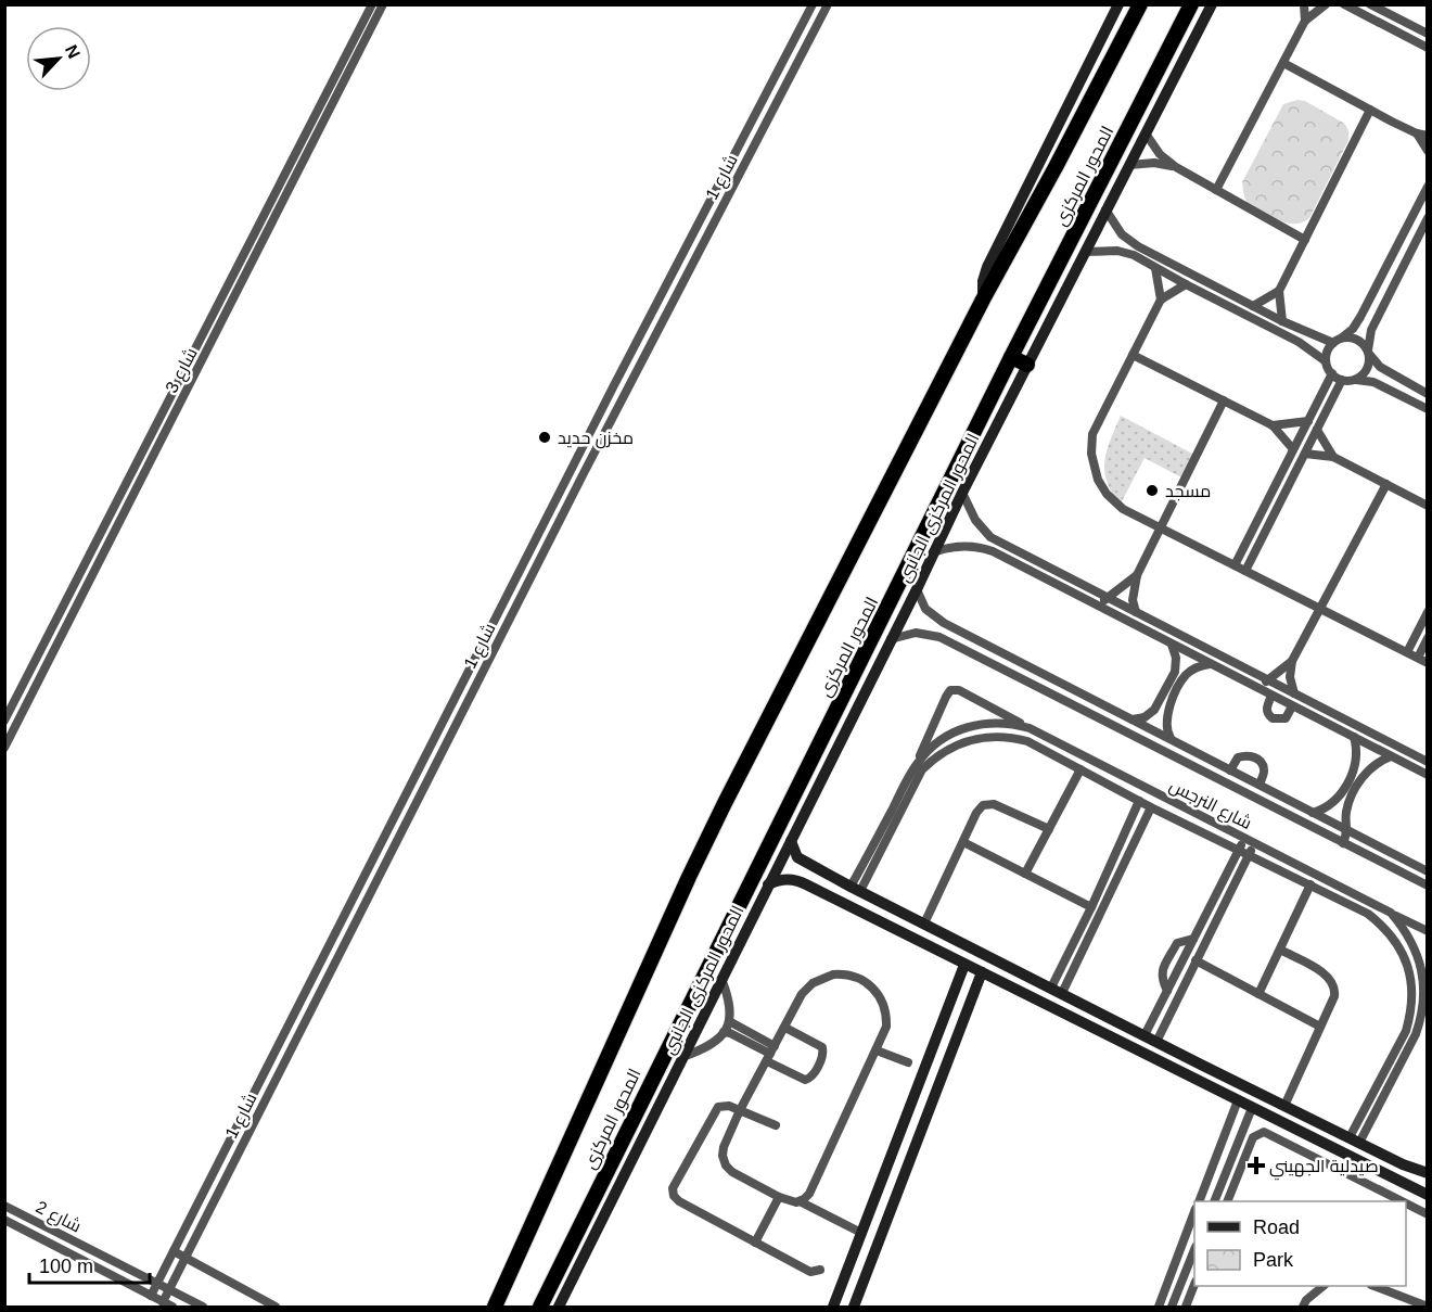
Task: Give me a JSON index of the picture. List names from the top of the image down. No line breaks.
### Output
{"streets":{"highway":["المحور المركزى"],"street":["شارع 1","شارع 3","المحور المركزى الجانبى","شارع النرجس","شارع 2"]},"crossings":[["شارع 1","شارع 2"]],"places":{"other":["مخزن حديد","مسجد"],"health":["صيدلية الجهيني"]},"legend":["Road","Park"],"scale_bar":"100 m","north":"top right"}
